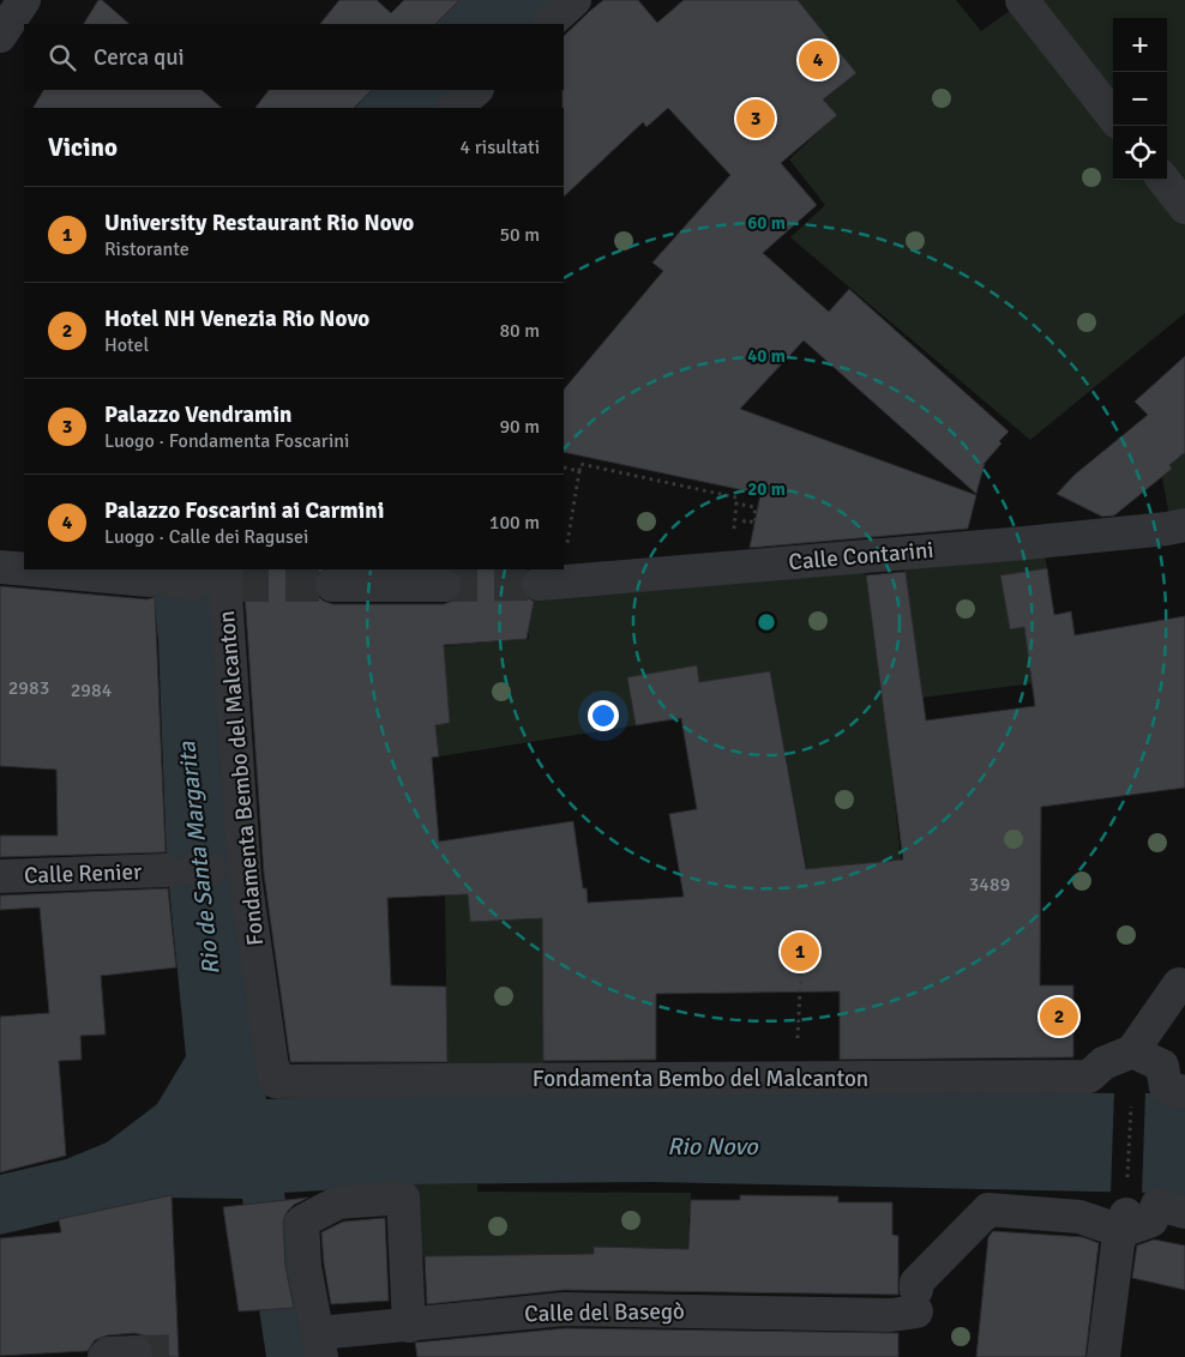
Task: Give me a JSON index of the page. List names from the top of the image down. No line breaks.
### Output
{"streets":{"street":["Calle Contarini","Fondamenta Bembo del Malcanton","Calle Renier","Calle del Basegò"]},"water":["Rio de Santa Margarita","Rio Novo"],"house_numbers":["2983","2984","3489"],"page":{"map_buttons":["+","−"],"search":"Cerca qui","pins":["4","3","1","2"],"heading":["Vicino","4 risultati"],"list":[{"mark":"1","name":"University Restaurant Rio Novo","note":"Ristorante","value":"50 m"},{"mark":"2","name":"Hotel NH Venezia Rio Novo","note":"Hotel","value":"80 m"},{"mark":"3","name":"Palazzo Vendramin","note":"Luogo · Fondamenta Foscarini","value":"90 m"},{"mark":"4","name":"Palazzo Foscarini ai Carmini","note":"Luogo · Calle dei Ragusei","value":"100 m"}]},"rings":["60 m","40 m","20 m"]}
